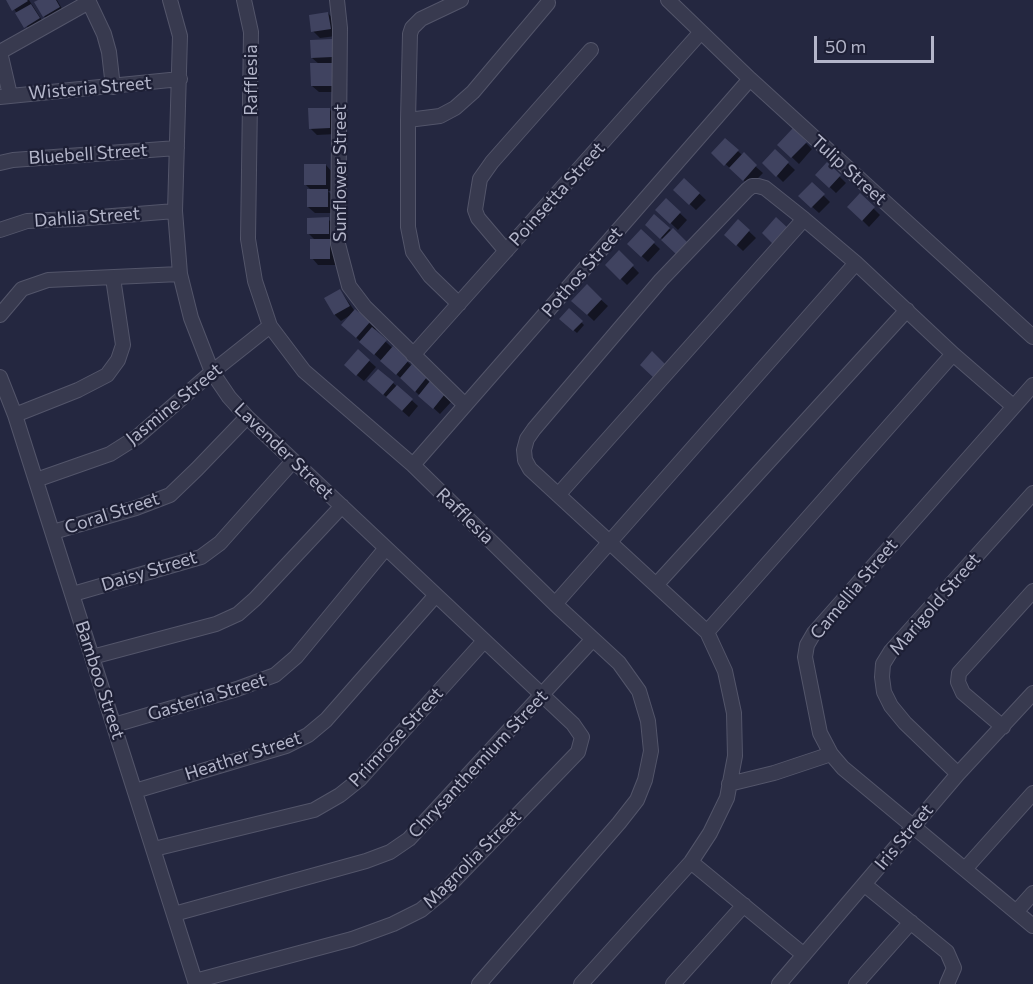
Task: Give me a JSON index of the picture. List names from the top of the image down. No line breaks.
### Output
{"streets":{"street":["Rafflesia","Wisteria Street","Bluebell Street","Tulip Street","Sunflower Street","Poinsetta Street","Dahlia Street","Pothos Street","Jasmine Street","Lavender Street","Coral Street","Daisy Street","Camellia Street","Marigold Street","Bamboo Street","Gasteria Street","Primrose Street","Heather Street","Chrysanthemium Street","Iris Street","Magnolia Street"]},"crossings":[["Rafflesia","Pothos Street"],["Rafflesia","Jasmine Street"],["Rafflesia","Chrysanthemium Street"],["Wisteria Street","Lavender Street"],["Bluebell Street","Lavender Street"],["Tulip Street","Poinsetta Street"],["Tulip Street","Pothos Street"],["Sunflower Street","Poinsetta Street"],["Sunflower Street","Pothos Street"],["Dahlia Street","Lavender Street"],["Jasmine Street","Lavender Street"],["Jasmine Street","Bamboo Street"],["Lavender Street","Coral Street"],["Lavender Street","Daisy Street"],["Lavender Street","Gasteria Street"],["Lavender Street","Primrose Street"],["Lavender Street","Heather Street"],["Lavender Street","Chrysanthemium Street"],["Lavender Street","Magnolia Street"],["Coral Street","Bamboo Street"],["Daisy Street","Bamboo Street"],["Camellia Street","Iris Street"],["Marigold Street","Iris Street"],["Bamboo Street","Gasteria Street"],["Bamboo Street","Primrose Street"],["Bamboo Street","Heather Street"],["Bamboo Street","Chrysanthemium Street"],["Bamboo Street","Magnolia Street"]],"scale_bar":"50 m"}
